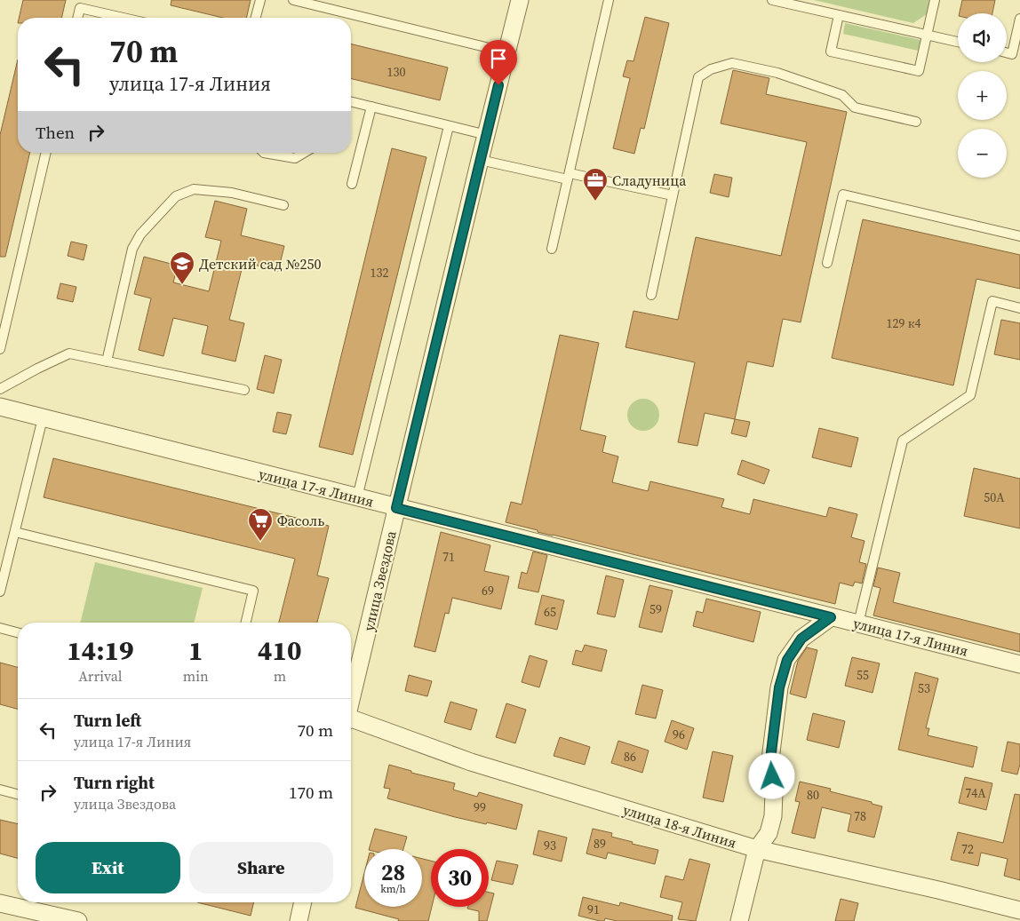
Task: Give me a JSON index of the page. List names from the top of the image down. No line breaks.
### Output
{"streets":{"street":["улица 17-я Линия","улица Звездова","улица 18-я Линия"]},"crossings":[["улица 17-я Линия","улица Звездова"]],"places":{"office":["Сладуница"],"school or university":["Детский сад №250"],"supermarket":["Фасоль"]},"house_numbers":["130","132","129 к4","50А","71","69","59","65","55","53","96","86","74А","80","99","78","89","93","72","91"],"page":{"map_buttons":["+","−"],"turn":["70 m","улица 17-я Линия"],"then":"Then","eta":["14:19","Arrival","1","min","410","m"],"list":[{"name":"Turn left","note":"улица 17-я Линия","value":"70 m"},{"name":"Turn right","note":"улица Звездова","value":"170 m"}],"buttons":["Exit","Share"],"speed":"28 km/h","limit":"30"}}
